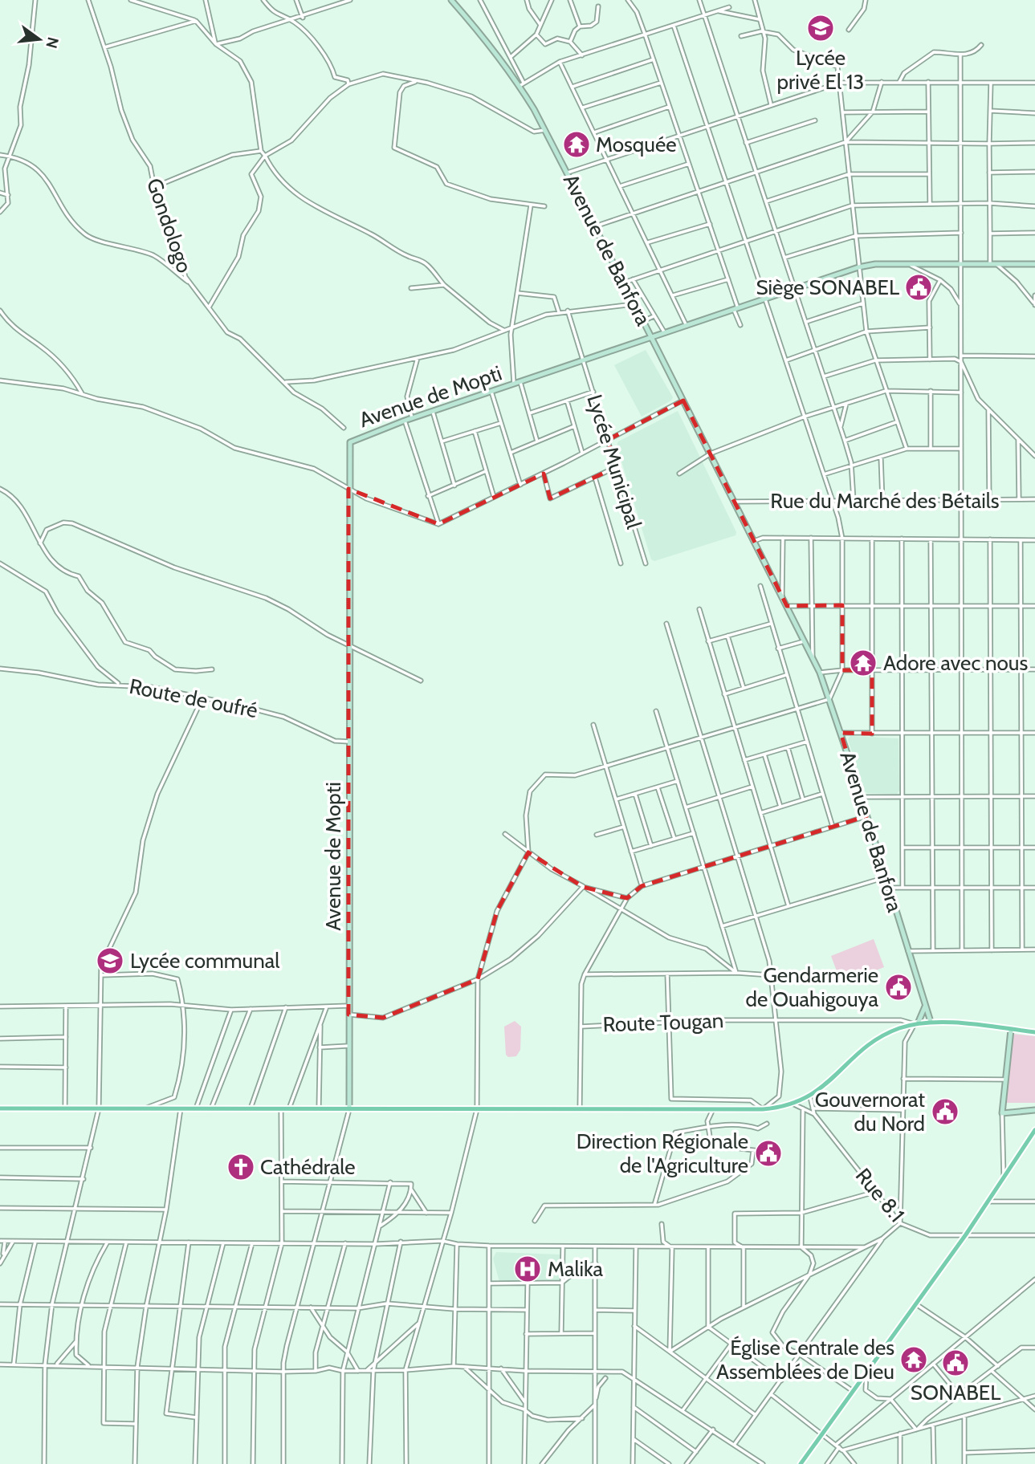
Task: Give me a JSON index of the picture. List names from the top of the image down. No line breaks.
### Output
{"streets":{"street":["Gondologo","Avenue de Banfora","Avenue de Mopti","Lycée Municipal","Rue du Marché des Bétails","Route de oufré","Route Tougan","Rue 8.1"]},"crossings":[["Avenue de Banfora","Avenue de Mopti"],["Avenue de Banfora","Rue du Marché des Bétails"],["Avenue de Mopti","Lycée Municipal"],["Avenue de Mopti","Route de oufré"]],"places":{"school or university":["Lycée privé El 13","Lycée communal"],"temple":["Mosquée","Adore avec nous","Église Centrale des Assemblées de Dieu"],"public building":["Siège SONABEL","Gendarmerie de Ouahigouya","Gouvernorat du Nord","Direction Régionale de l'Agriculture","SONABEL"],"church":["Cathédrale"],"hospital":["Malika"]},"north":"right"}
